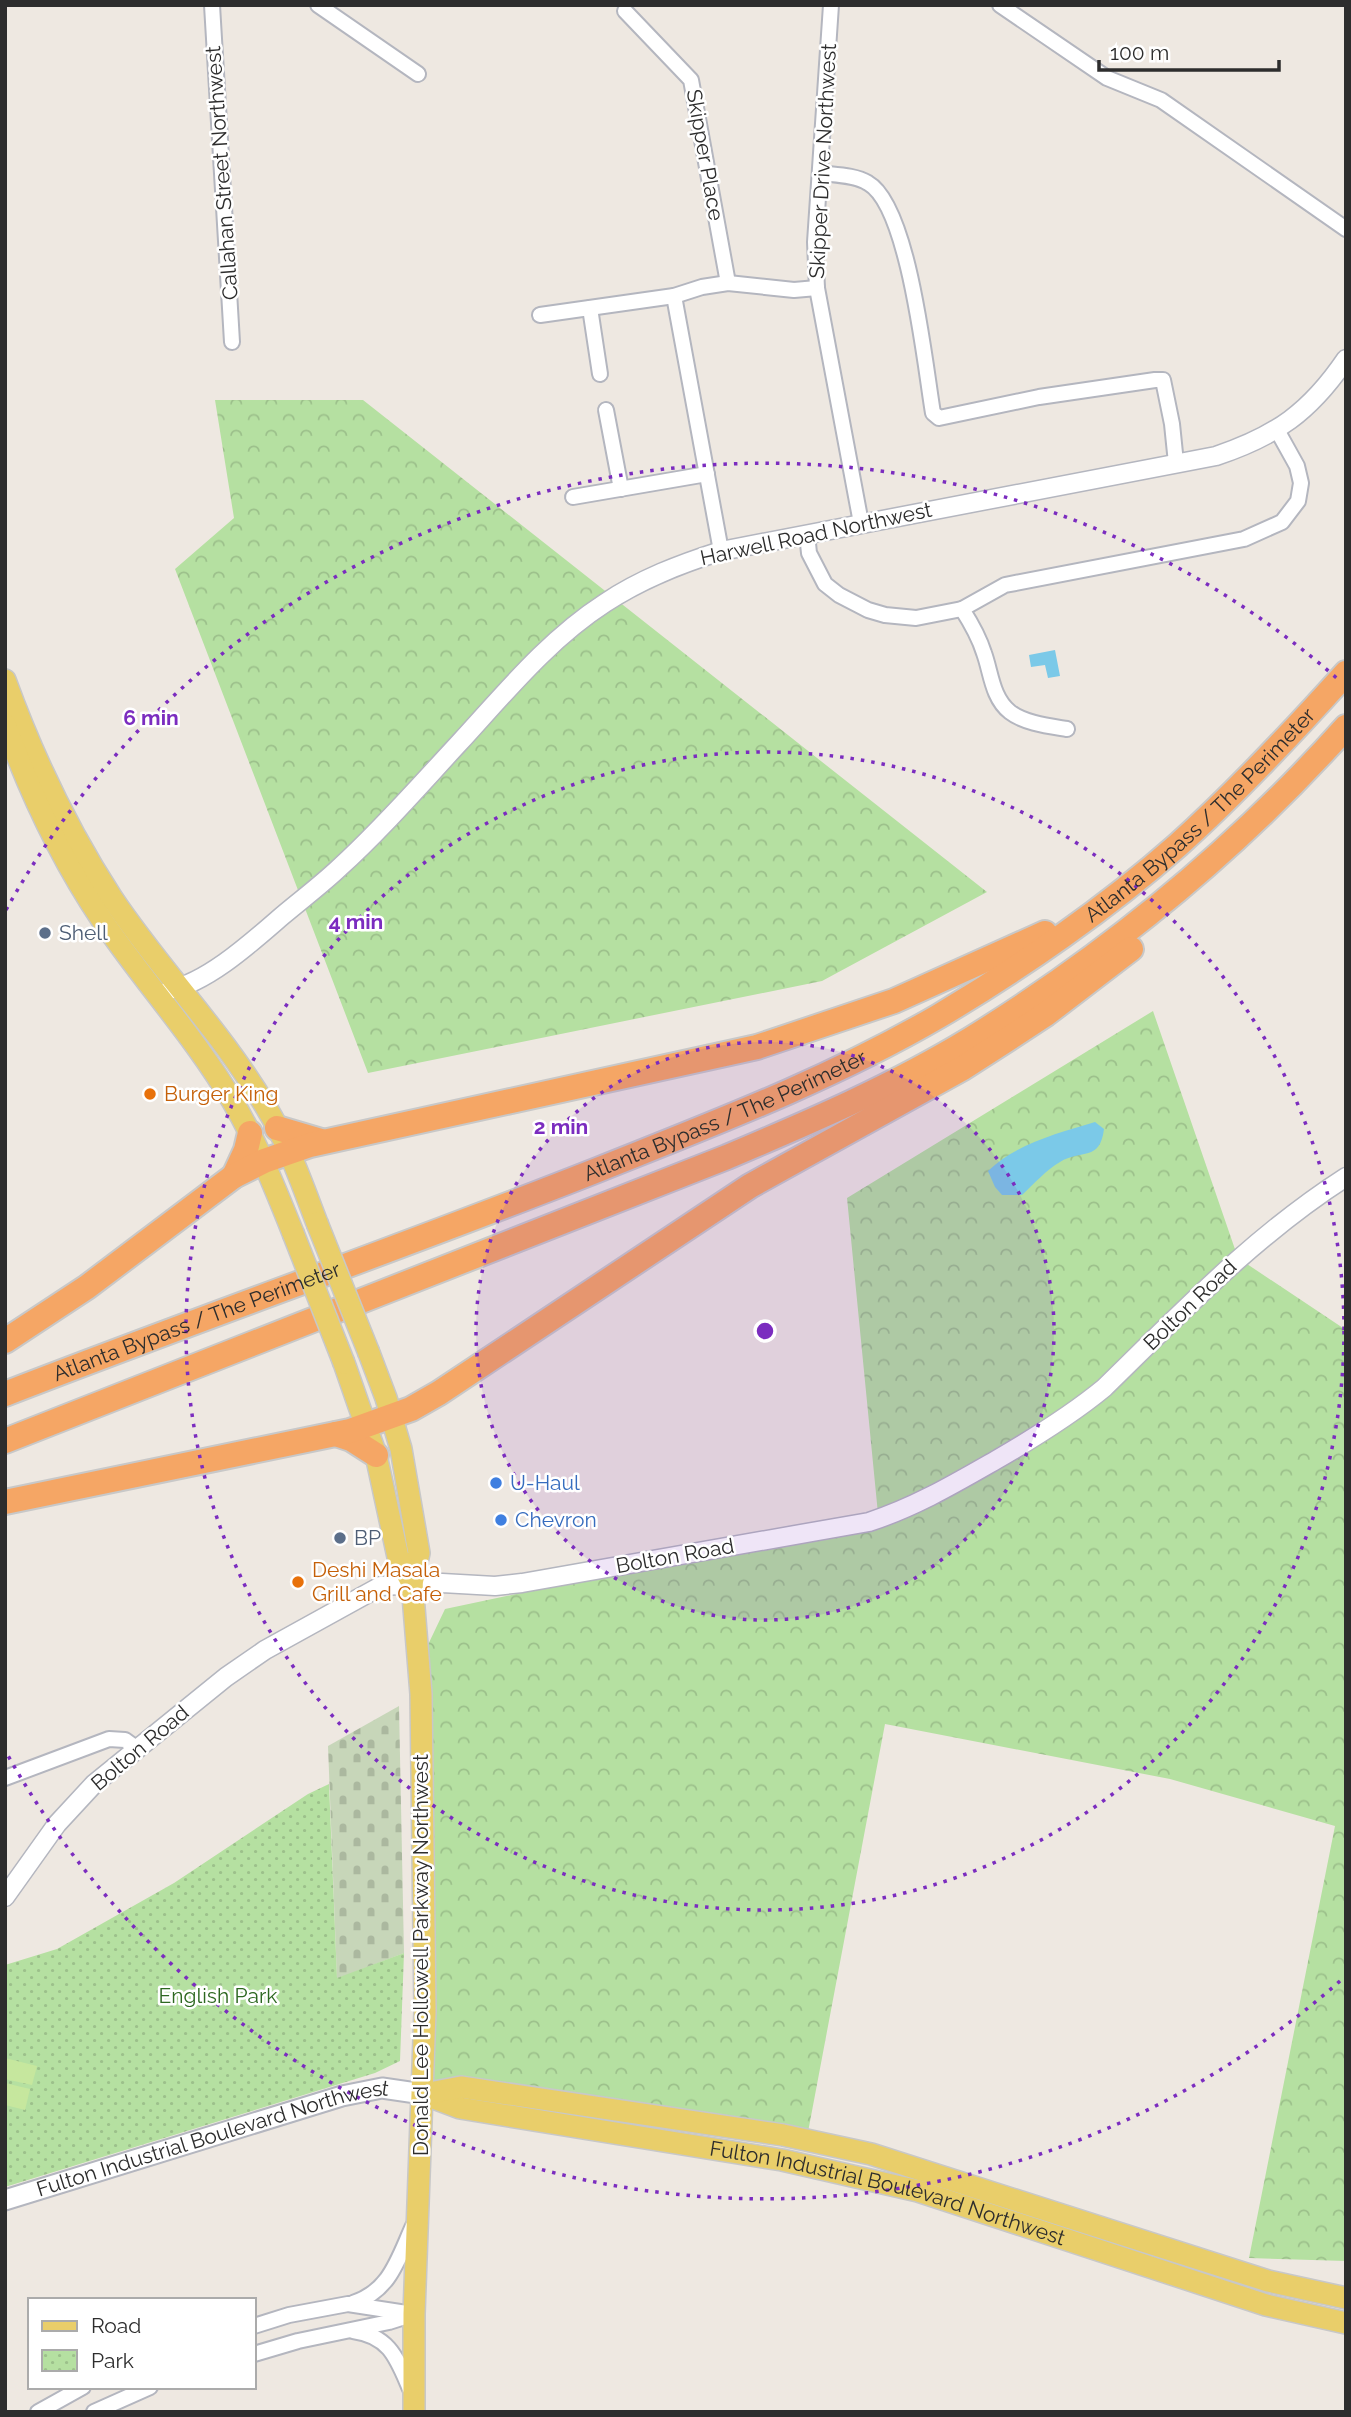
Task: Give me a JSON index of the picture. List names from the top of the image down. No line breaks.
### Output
{"streets":{"highway":["Atlanta Bypass / The Perimeter"],"main road":["Donald Lee Hollowell Parkway Northwest","Fulton Industrial Boulevard Northwest"],"street":["Skipper Place","Skipper Drive Northwest","Callahan Street Northwest","Harwell Road Northwest","Bolton Road"]},"crossings":[["Skipper Drive Northwest","Harwell Road Northwest"],["Harwell Road Northwest","Donald Lee Hollowell Parkway Northwest"],["Bolton Road","Donald Lee Hollowell Parkway Northwest"],["Donald Lee Hollowell Parkway Northwest","Fulton Industrial Boulevard Northwest"]],"parks":["English Park"],"places":["Shell","Burger King","U-Haul","Chevron","BP","Deshi Masala Grill and Cafe"],"legend":["Road","Park"],"scale_bar":"100 m","rings":["6 min","4 min","2 min"]}
